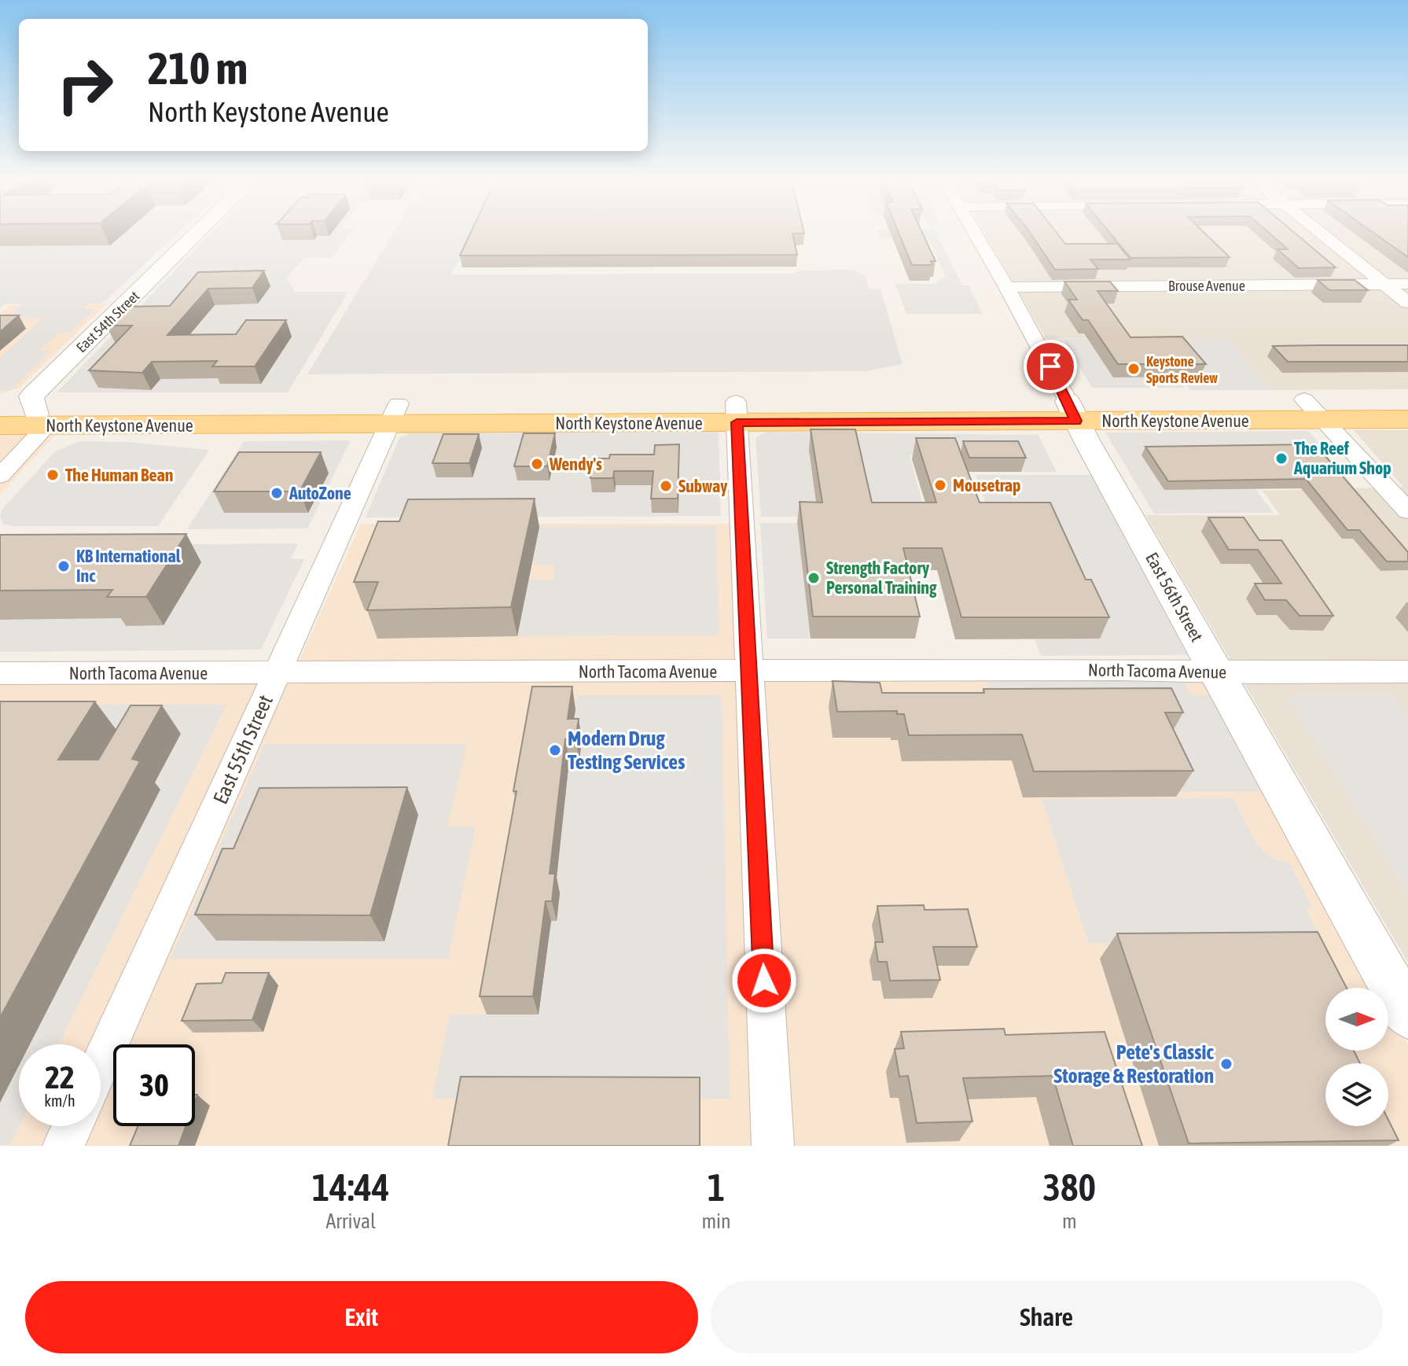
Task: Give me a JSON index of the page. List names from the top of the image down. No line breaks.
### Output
{"streets":{"main road":["North Keystone Avenue"],"street":["Brouse Avenue","East 54th Street","East 56th Street","North Tacoma Avenue","East 55th Street"]},"crossings":[["Brouse Avenue","East 56th Street"],["East 54th Street","North Keystone Avenue"],["North Keystone Avenue","East 56th Street"],["North Keystone Avenue","East 55th Street"],["East 56th Street","North Tacoma Avenue"],["North Tacoma Avenue","East 55th Street"]],"places":["Keystone Sports Review","The Reef Aquarium Shop","Wendy's","The Human Bean","Mousetrap","Subway","AutoZone","KB International Inc","Strength Factory Personal Training","Modern Drug Testing Services","Pete's Classic Storage & Restoration"],"north":"right","page":{"turn":["210 m","North Keystone Avenue"],"speed":"22 km/h","limit":"30","eta":["14:44","Arrival","1","min","380","m"],"buttons":["Exit","Share"]}}
